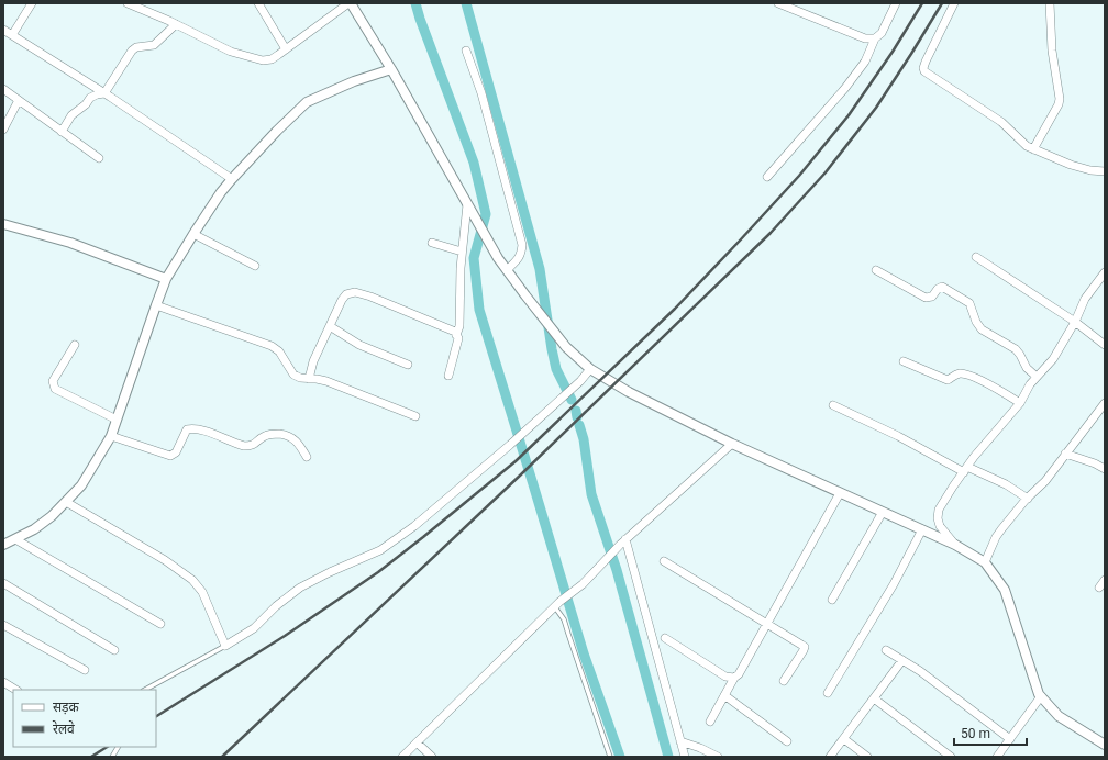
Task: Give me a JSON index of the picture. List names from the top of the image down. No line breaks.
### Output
{"legend":["सड़क","रेलवे"],"scale_bar":"50 m"}
